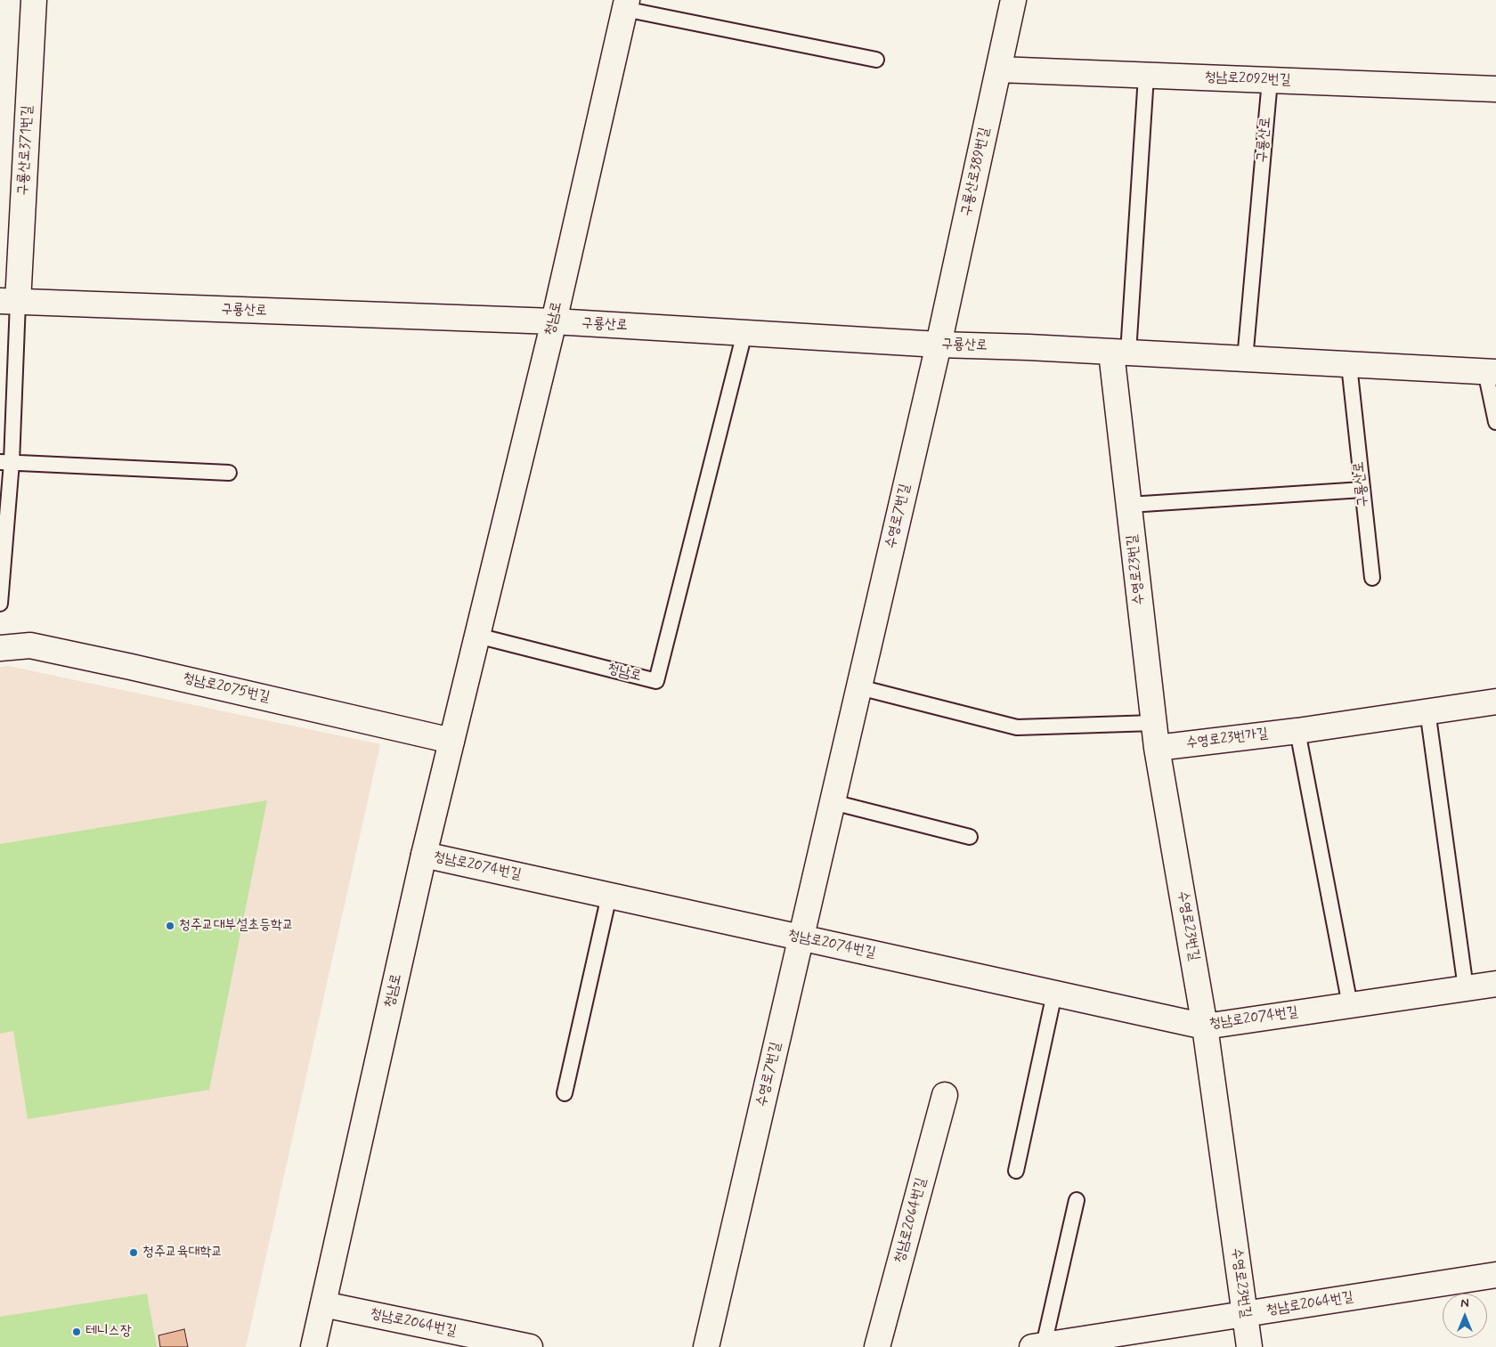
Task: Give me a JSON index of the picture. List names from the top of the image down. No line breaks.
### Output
{"streets":{"street":["청남로2092번길","구룡산로","구룡산로371번길","구룡산로389번길","청남로","수영로7번길","수영로23번길","청남로2075번길","수영로23번가길","청남로2074번길","청남로2064번길"]},"crossings":[["청남로2092번길","구룡산로"],["청남로2092번길","구룡산로389번길"],["구룡산로","구룡산로371번길"],["구룡산로","구룡산로389번길"],["구룡산로","청남로"],["구룡산로","수영로7번길"],["구룡산로","수영로23번길"],["구룡산로389번길","수영로7번길"],["청남로","청남로2075번길"],["청남로","청남로2074번길"],["청남로","청남로2064번길"],["수영로7번길","청남로2074번길"],["수영로23번길","수영로23번가길"],["수영로23번길","청남로2074번길"],["수영로23번길","청남로2064번길"]],"places":["청주교대부설초등학교","청주교육대학교","테니스장"],"north":"top"}
